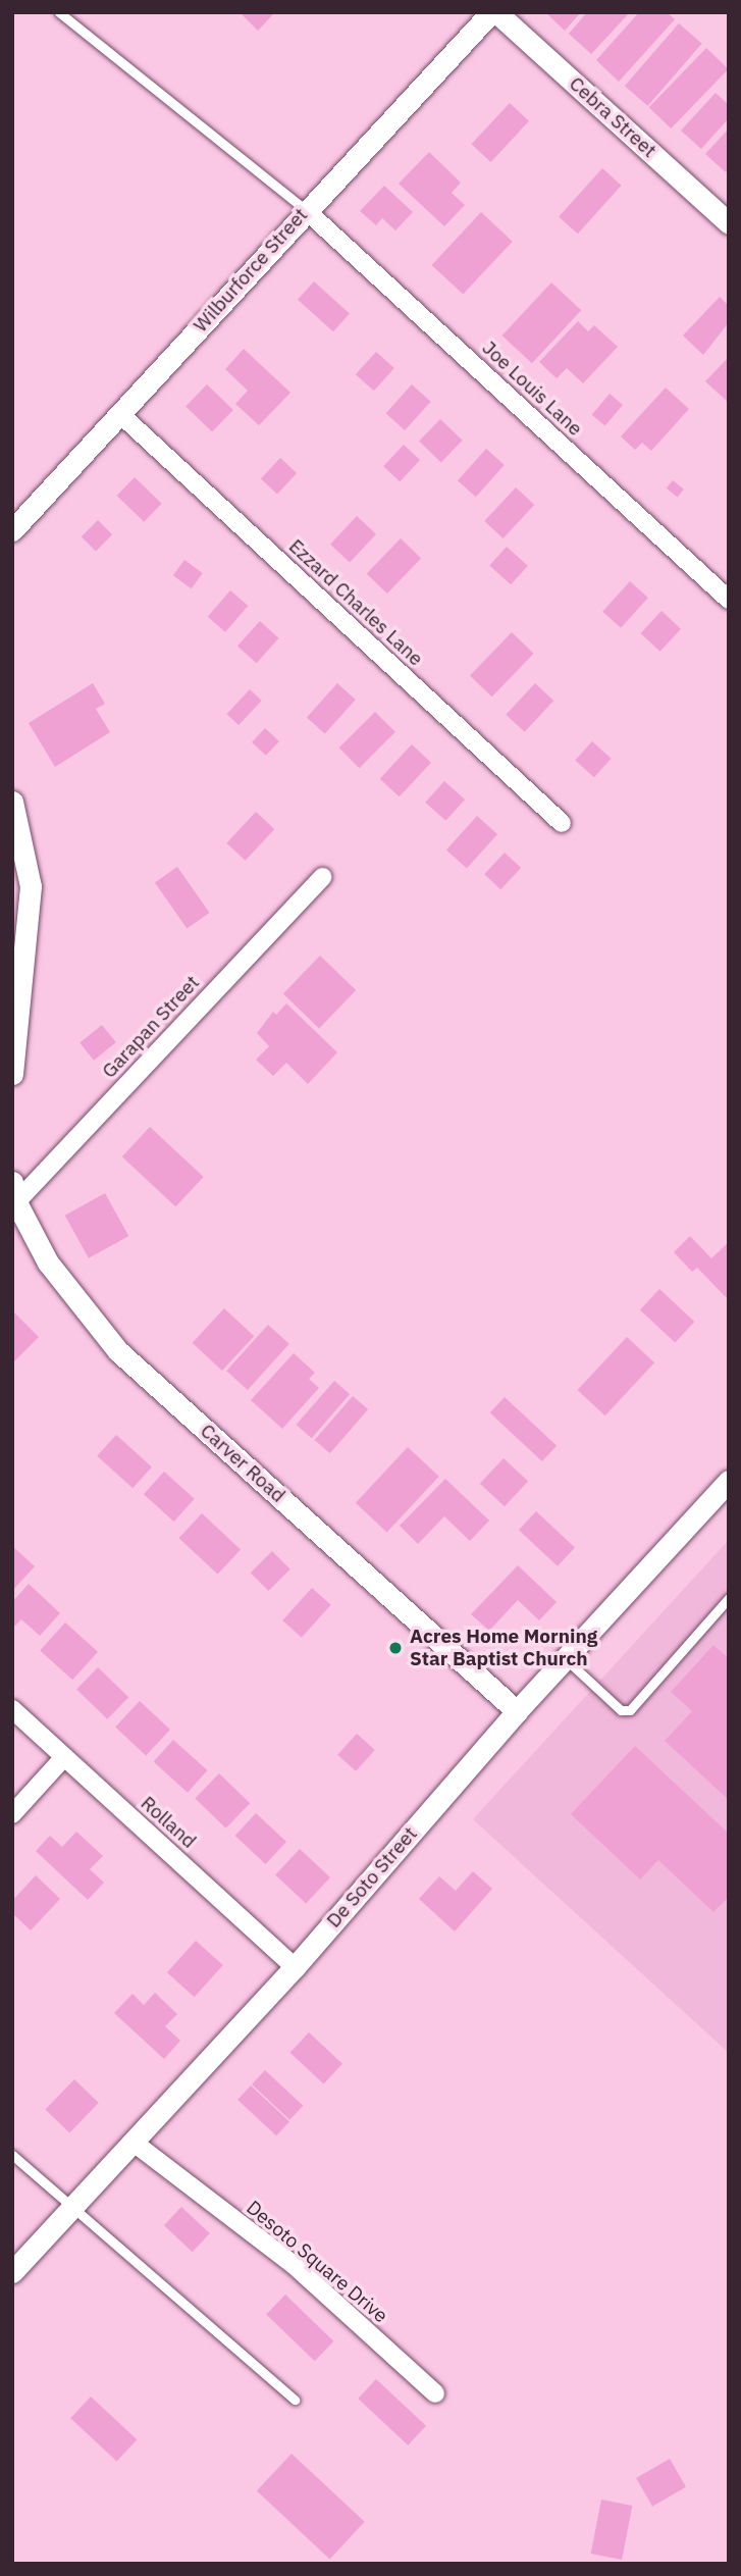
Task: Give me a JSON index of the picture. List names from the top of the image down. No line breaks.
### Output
{"streets":{"street":["Cebra Street","Wilburforce Street","Joe Louis Lane","Ezzard Charles Lane","Garapan Street","Carver Road","Rolland","De Soto Street","Desoto Square Drive"]},"crossings":[["Wilburforce Street","Joe Louis Lane"],["Wilburforce Street","Ezzard Charles Lane"],["Garapan Street","Carver Road"],["Carver Road","De Soto Street"],["Rolland","De Soto Street"],["De Soto Street","Desoto Square Drive"]],"places":["Acres Home Morning Star Baptist Church"]}
